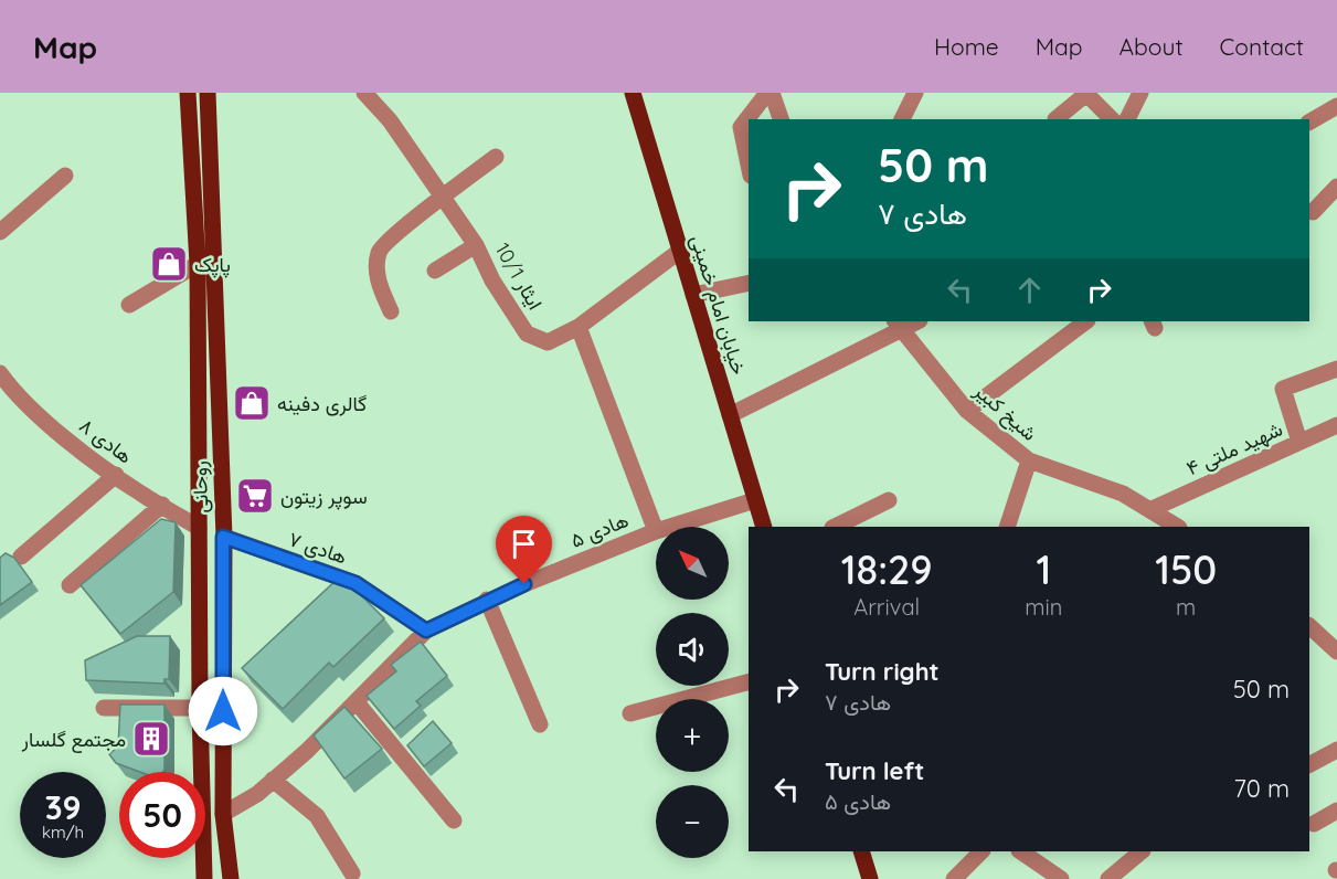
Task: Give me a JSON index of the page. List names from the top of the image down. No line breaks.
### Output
{"streets":{"main road":["خیابان امام خمینی","روحانی"],"street":["ایثار 10/1","شیخ کبیر","هادی ۸","شهید ملتی ۴","هادی ۵","هادی ۷"]},"crossings":[["ایثار 10/1","خیابان امام خمینی"],["خیابان امام خمینی","هادی ۵"],["شیخ کبیر","شهید ملتی ۴"],["هادی ۸","روحانی"],["روحانی","هادی ۵"],["روحانی","هادی ۷"],["هادی ۵","هادی ۷"]],"places":{"shop":["پاپک","گالری دفینه"],"supermarket":["سوپر زیتون"],"building":["مجتمع گلسار"]},"north":"top left","page":{"header":"Map","nav":["Home","Map","About","Contact"],"turn":["50 m","هادی ۷"],"map_buttons":["+","−"],"eta":["18:29","Arrival","1","min","150","m"],"list":[{"name":"Turn right","note":"هادی ۷","value":"50 m"},{"name":"Turn left","note":"هادی ۵","value":"70 m"}],"speed":"39 km/h","limit":"50"}}
